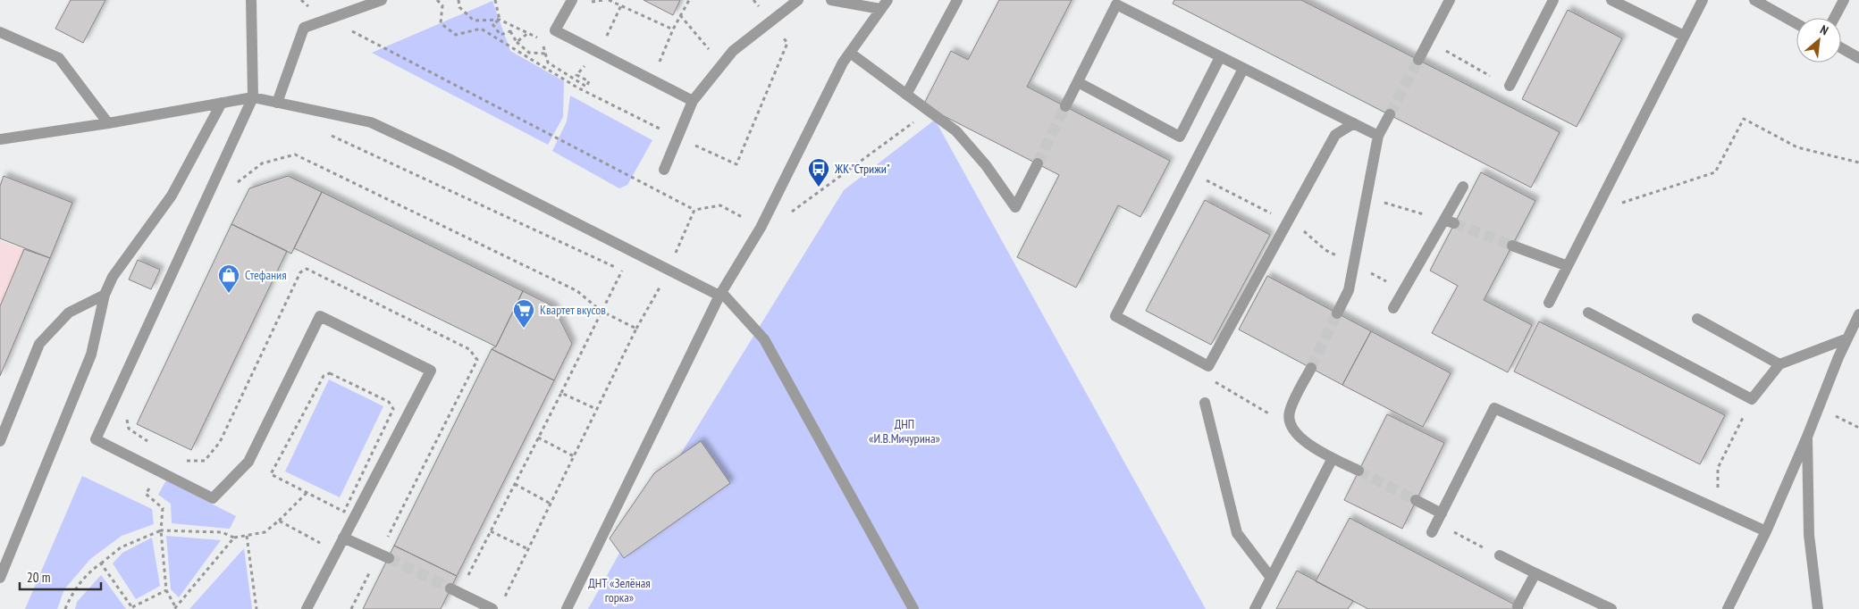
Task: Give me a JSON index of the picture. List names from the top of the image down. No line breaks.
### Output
{"parks":["ДНП «И.В.Мичурина»","ДНТ «Зелёная горка»"],"places":{"bus stop":["ЖК \"Стрижи\""],"shop":["Стефания"],"supermarket":["Квартет вкусов"]},"scale_bar":"20 m","north":"top right"}
